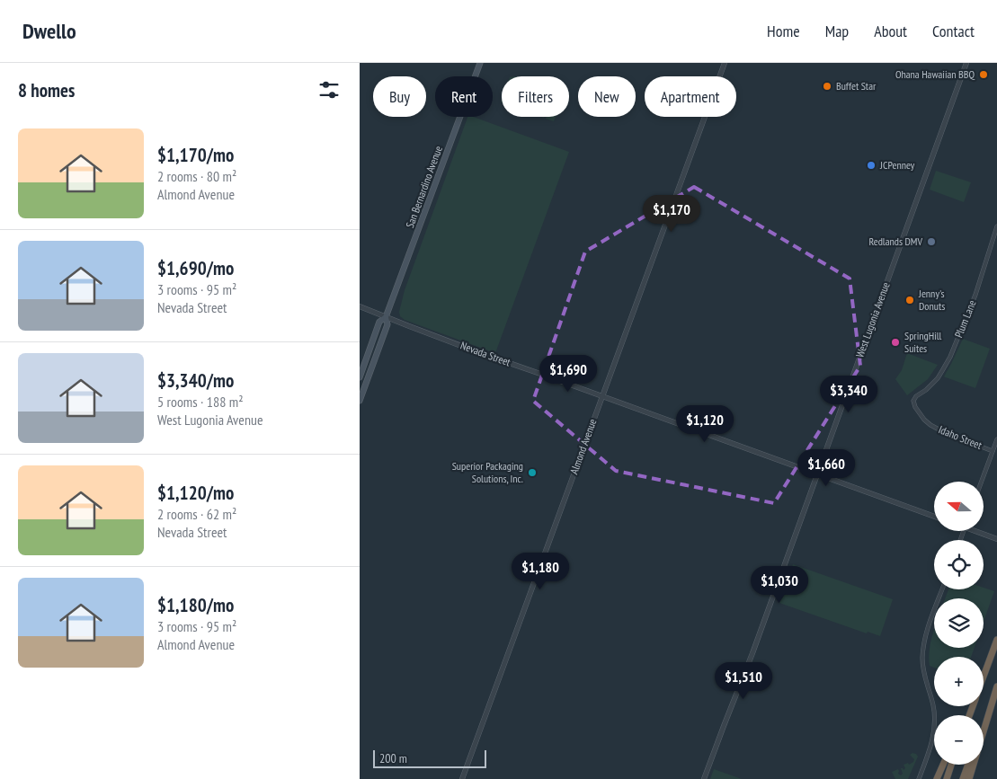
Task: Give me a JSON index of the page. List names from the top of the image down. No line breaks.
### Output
{"streets":{"main road":["San Bernardino Avenue"],"street":["Plum Lane","West Lugonia Avenue","Nevada Street","Idaho Street","Almond Avenue"]},"crossings":[["San Bernardino Avenue","Nevada Street"],["Plum Lane","Idaho Street"],["West Lugonia Avenue","Nevada Street"],["Nevada Street","Almond Avenue"]],"places":["Ohana Hawaiian BBQ","Buffet Star","JCPenney","Redlands DMV","Jenny's Donuts","SpringHill Suites","Superior Packaging Solutions, Inc."],"scale_bar":"200 m","north":"left","page":{"header":"Dwello","nav":["Home","Map","About","Contact"],"heading":"8 homes","chip":["Buy","Rent","Filters","New","Apartment"],"list":[{"name":"$1,170/mo","note":"2 rooms · 80 m² · Almond Avenue"},{"name":"$1,690/mo","note":"3 rooms · 95 m² · Nevada Street"},{"name":"$3,340/mo","note":"5 rooms · 188 m² · West Lugonia Avenue"},{"name":"$1,120/mo","note":"2 rooms · 62 m² · Nevada Street"},{"name":"$1,180/mo","note":"3 rooms · 95 m² · Almond Avenue"}],"price":["$1,170","$1,690","$3,340","$1,120","$1,660","$1,180","$1,030","$1,510"],"map_buttons":["+","−"],"scale":"200 m"}}
